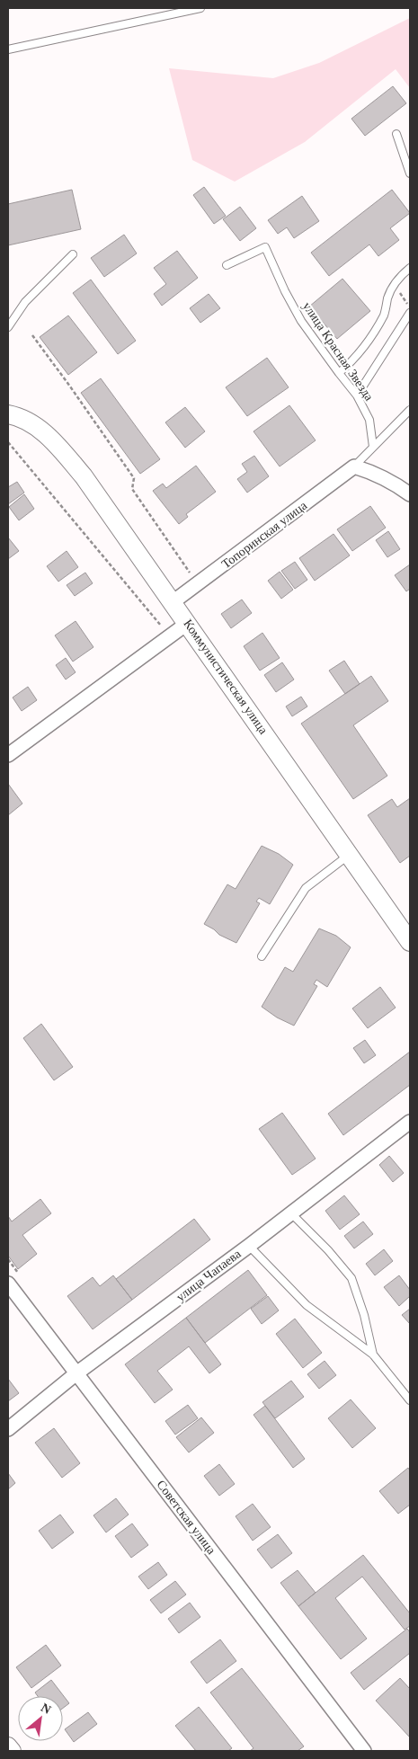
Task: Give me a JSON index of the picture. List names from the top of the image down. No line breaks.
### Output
{"streets":{"main road":["Коммунистическая улица"],"street":["Топоринская улица","улица Чапаева","Советская улица"],"lane":["улица Красная Звезда"]},"crossings":[["Топоринская улица","Коммунистическая улица"],["улица Чапаева","Советская улица"]],"north":"top right"}
